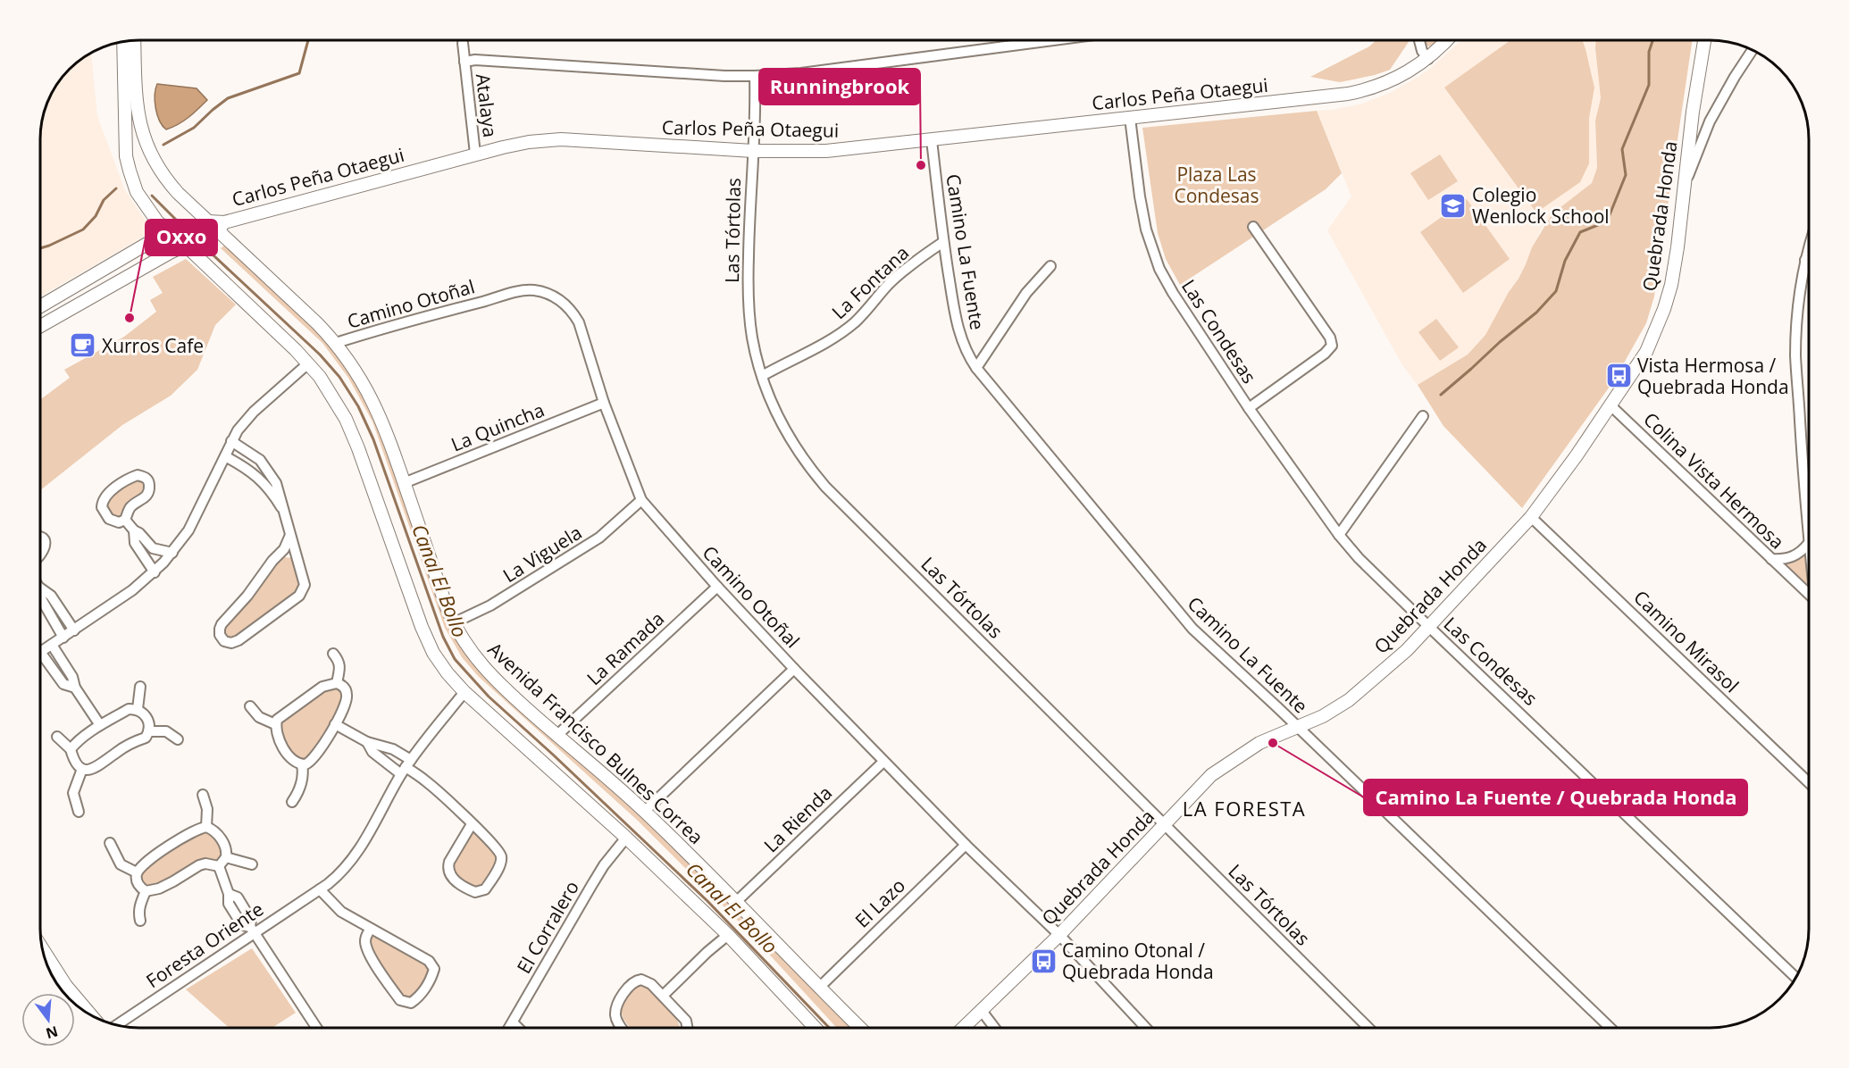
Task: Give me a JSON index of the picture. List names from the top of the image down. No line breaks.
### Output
{"streets":{"street":["Carlos Peña Otaegui","Atalaya","Quebrada Honda","Las Tórtolas","Camino La Fuente","La Fontana","Camino Otoñal","Las Condesas","La Quincha","Colina Vista Hermosa","La Viguela","Camino Mirasol","La Ramada","Avenida Francisco Bulnes Correa","La Rienda","El Lazo","El Corralero","Foresta Oriente"]},"crossings":[["Carlos Peña Otaegui","Atalaya"],["Carlos Peña Otaegui","Las Tórtolas"],["Carlos Peña Otaegui","Camino La Fuente"],["Carlos Peña Otaegui","Las Condesas"],["Carlos Peña Otaegui","Avenida Francisco Bulnes Correa"],["Atalaya","Las Tórtolas"],["Quebrada Honda","Las Tórtolas"],["Quebrada Honda","Camino La Fuente"],["Quebrada Honda","Camino Otoñal"],["Quebrada Honda","Las Condesas"],["Quebrada Honda","Colina Vista Hermosa"],["Quebrada Honda","Camino Mirasol"],["Las Tórtolas","La Fontana"],["Camino La Fuente","La Fontana"],["Camino Otoñal","La Quincha"],["Camino Otoñal","La Viguela"],["Camino Otoñal","La Ramada"],["Camino Otoñal","Avenida Francisco Bulnes Correa"],["Camino Otoñal","La Rienda"],["Camino Otoñal","El Lazo"],["La Quincha","Avenida Francisco Bulnes Correa"],["La Viguela","Avenida Francisco Bulnes Correa"],["La Ramada","Avenida Francisco Bulnes Correa"],["Avenida Francisco Bulnes Correa","La Rienda"],["Avenida Francisco Bulnes Correa","El Lazo"]],"districts":["LA FORESTA"],"water":["Canal El Bollo"],"parks":["Plaza Las Condesas"],"places":{"other":["Runningbrook","Oxxo","Camino La Fuente / Quebrada Honda"],"school or university":["Colegio Wenlock School"],"cafe":["Xurros Cafe"],"bus stop":["Vista Hermosa / Quebrada Honda","Camino Otonal / Quebrada Honda"]},"north":"bottom"}
